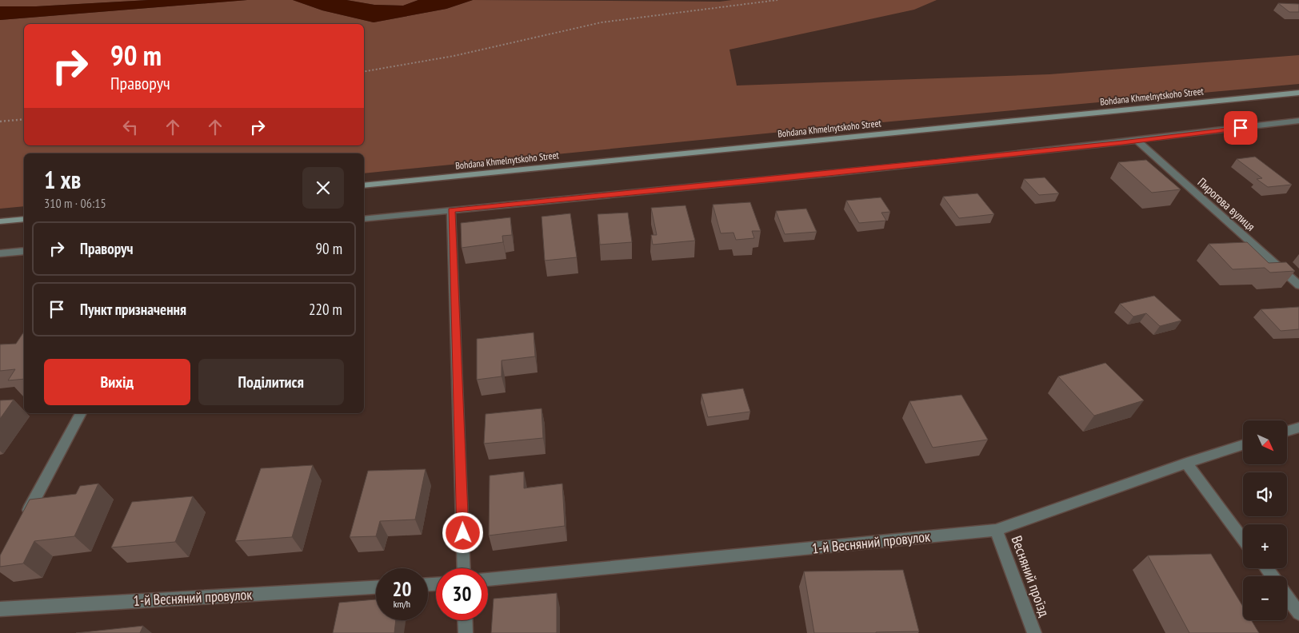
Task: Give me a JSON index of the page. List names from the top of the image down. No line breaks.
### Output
{"streets":{"main road":["Bohdana Khmelnytskoho Street"],"street":["Пирогова вулиця","1-й Весняний провулок","Весняний проїзд"]},"crossings":[["1-й Весняний провулок","Весняний проїзд"]],"north":"bottom right","page":{"turn":["90 m","Праворуч"],"heading":["1 хв","310 m · 06:15"],"list":[{"name":"Праворуч","value":"90 m"},{"name":"Пункт призначення","value":"220 m"}],"buttons":["Вихід","Поділитися"],"map_buttons":["+","−"],"speed":"20 km/h","limit":"30"}}
